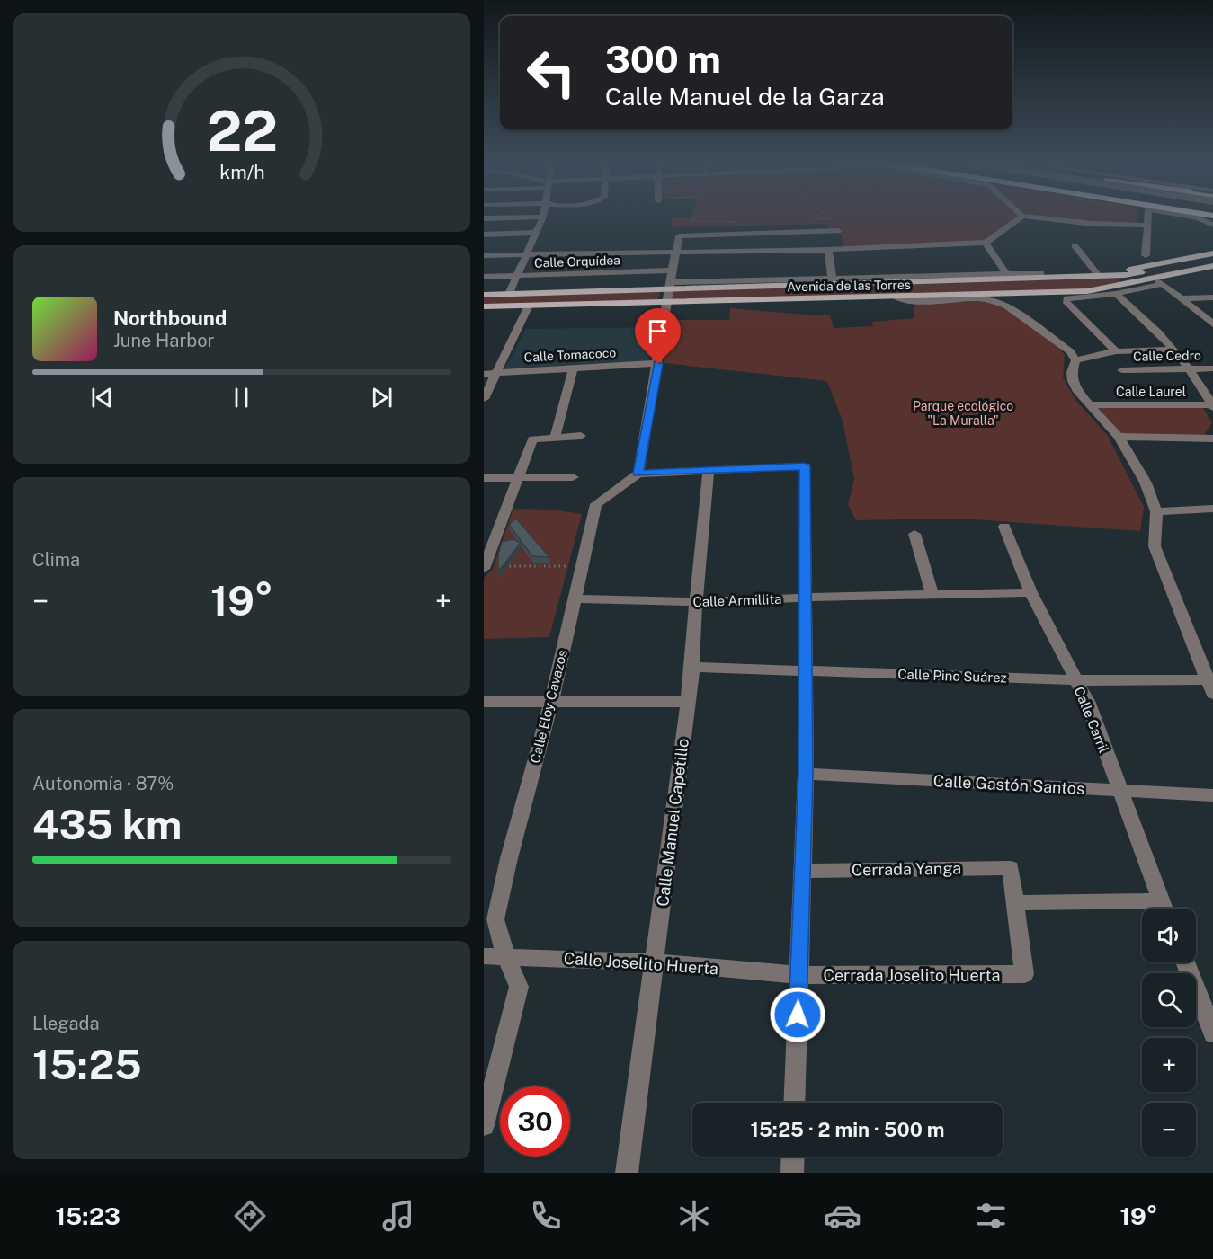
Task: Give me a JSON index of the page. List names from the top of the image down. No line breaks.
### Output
{"streets":{"main road":["Avenida de las Torres"],"street":["Calle Orquídea","Calle Tomacoco","Calle Cedro","Calle Laurel","Calle Armillita","Calle Pino Suárez","Calle Eloy Cavazos","Calle Carril","Calle Gastón Santos","Calle Manuel Capetillo","Cerrada Yanga","Calle Joselito Huerta","Cerrada Joselito Huerta"]},"crossings":[["Calle Armillita","Calle Eloy Cavazos"],["Calle Armillita","Calle Carril"],["Calle Armillita","Calle Manuel Capetillo"],["Calle Pino Suárez","Calle Carril"],["Calle Pino Suárez","Calle Manuel Capetillo"],["Calle Eloy Cavazos","Calle Joselito Huerta"],["Calle Carril","Calle Gastón Santos"],["Calle Manuel Capetillo","Calle Joselito Huerta"],["Cerrada Yanga","Cerrada Joselito Huerta"],["Calle Joselito Huerta","Cerrada Joselito Huerta"]],"parks":["Parque ecológico \"La Muralla\""],"page":{"turn":["300 m","Calle Manuel de la Garza"],"song":["Northbound","June Harbor"],"tile":["Clima",["Autonomía · 87%","435 km"],["Llegada","15:25"]],"heat":["−","19°","+"],"map_buttons":["+","−"],"limit":"30","trip":"15:25 · 2 min · 500 m","tabs":["15:23","19°"],"gauge":["22","km/h"]}}
